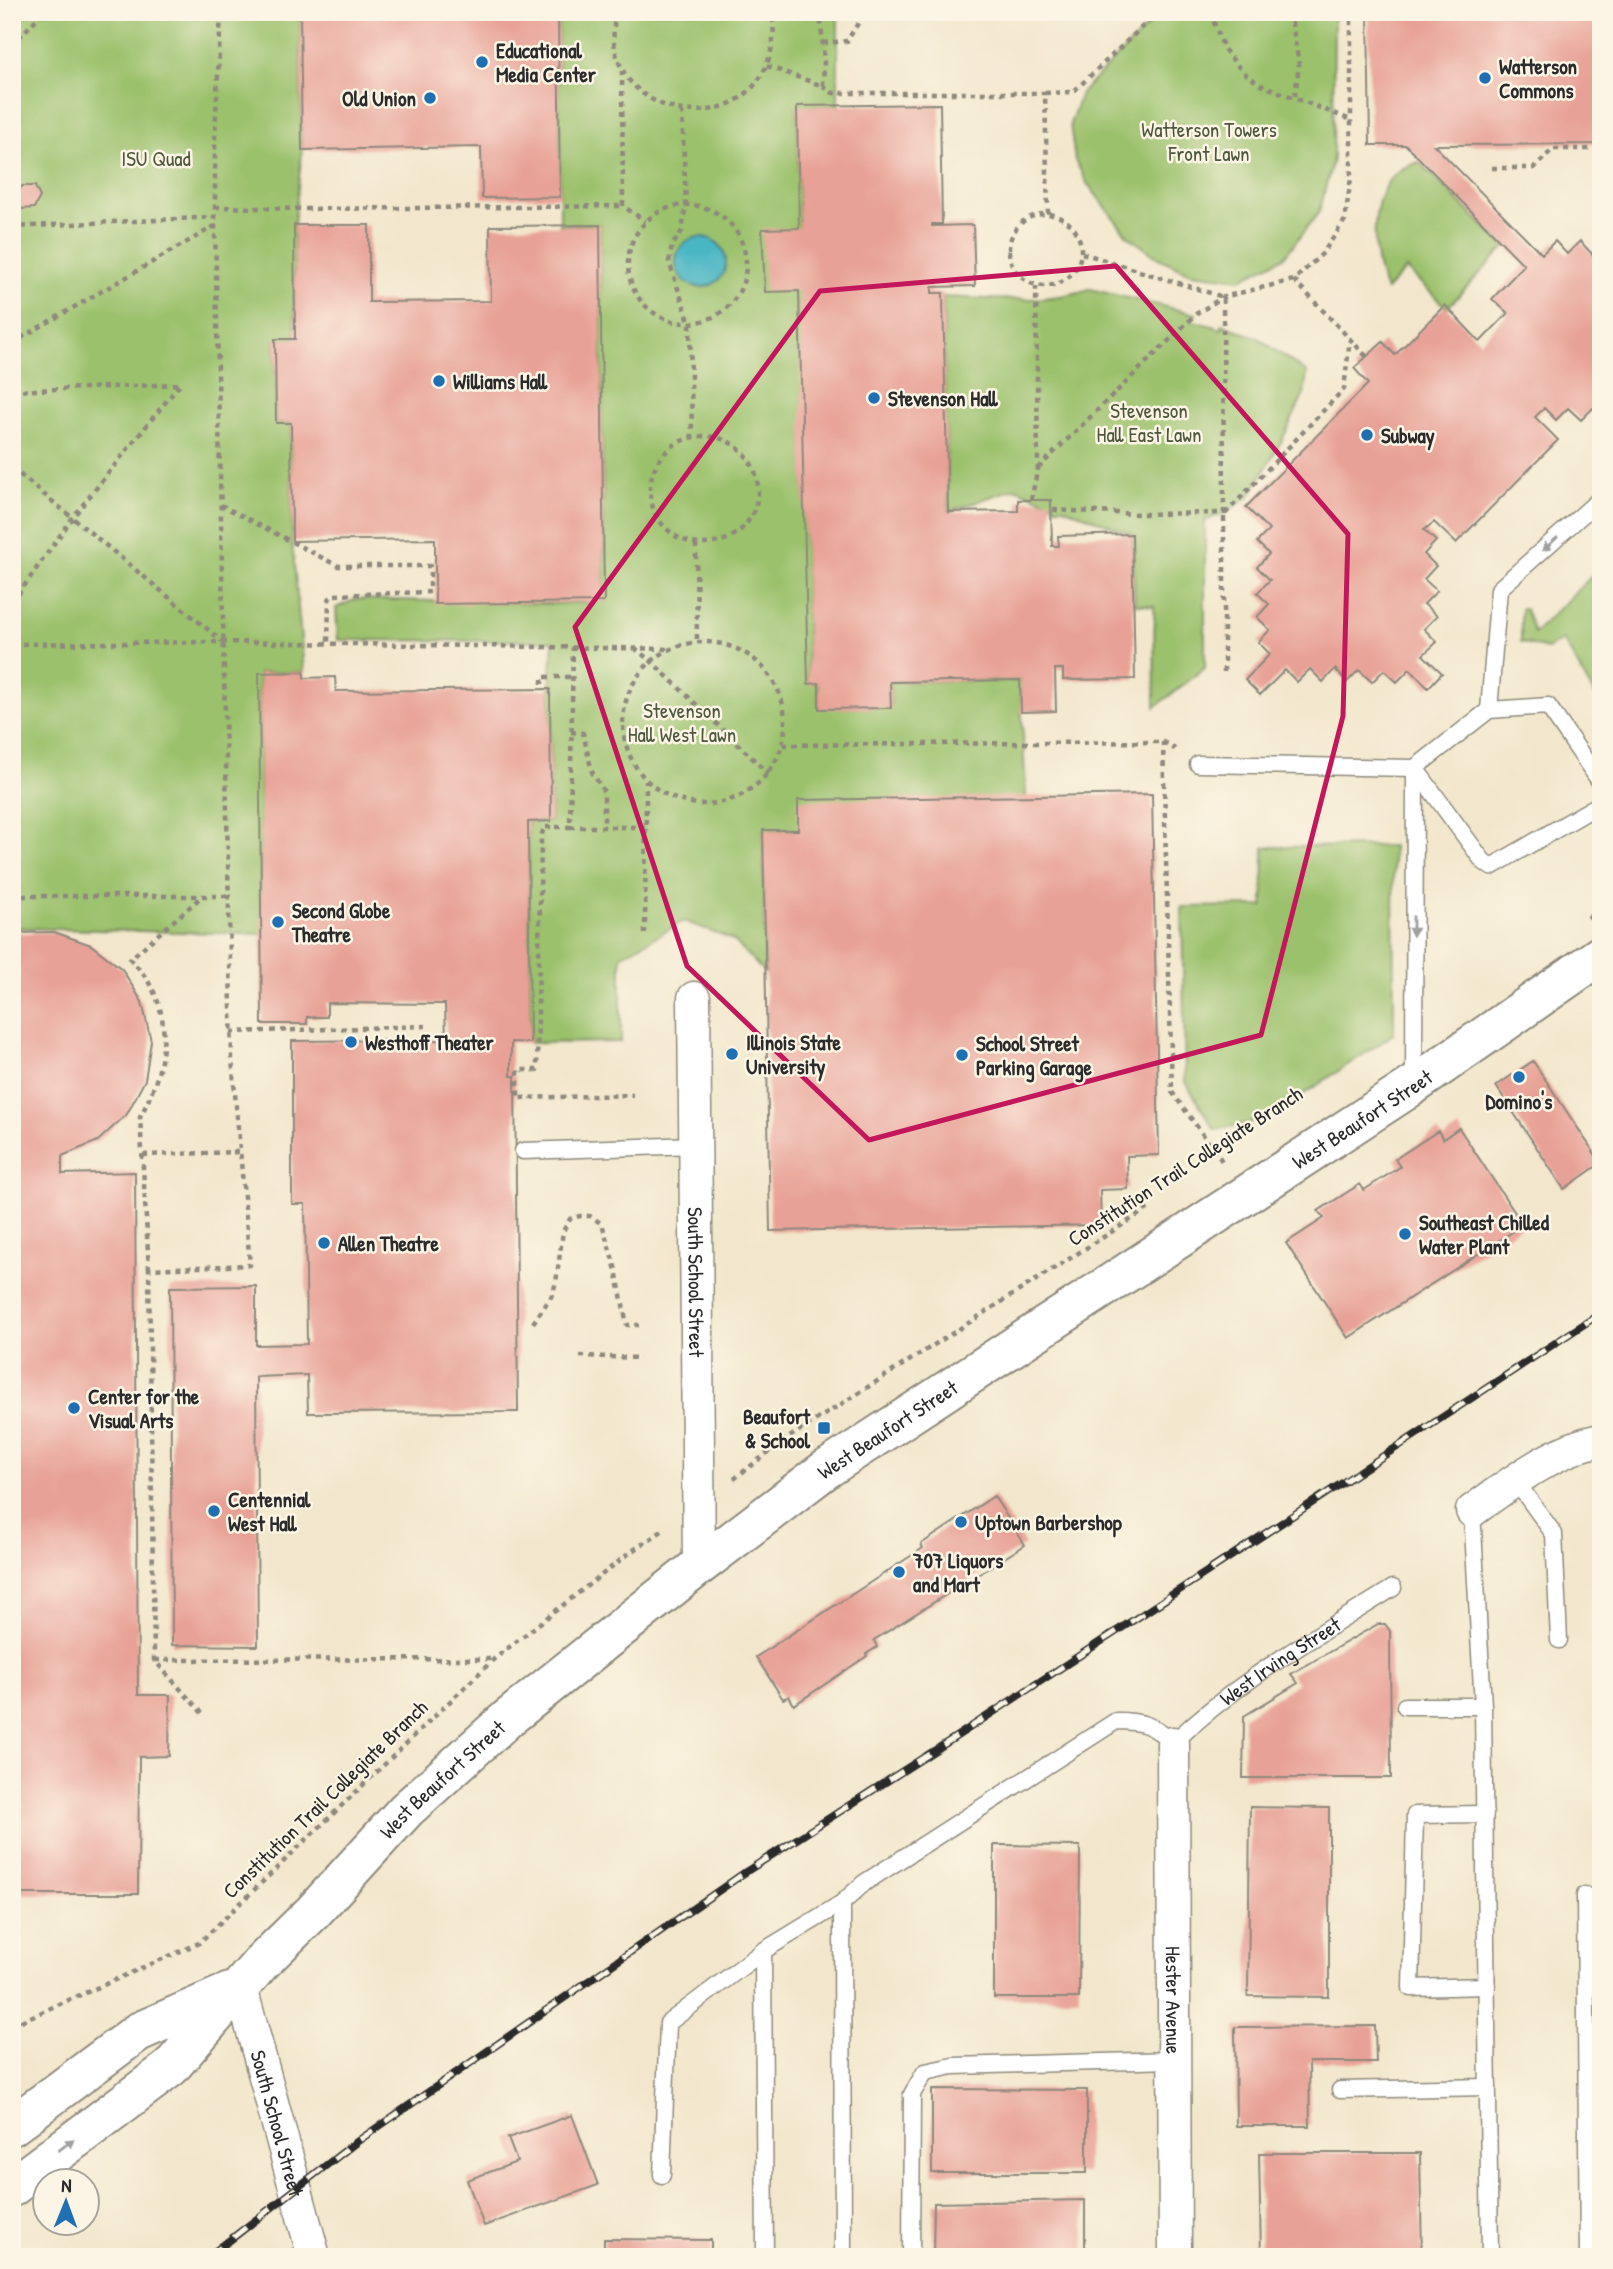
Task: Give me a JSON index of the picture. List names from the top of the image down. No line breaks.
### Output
{"streets":{"street":["West Beaufort Street","South School Street","Hester Avenue"],"lane":["West Irving Street"],"path":["Constitution Trail Collegiate Branch"]},"crossings":[["West Beaufort Street","South School Street"],["West Irving Street","Hester Avenue"]],"parks":["Watterson Towers Front Lawn","ISU Quad","Stevenson Hall East Lawn","Stevenson Hall West Lawn"],"places":{"other":["Educational Media Center","Watterson Commons","Old Union","Williams Hall","Stevenson Hall","Subway","Second Globe Theatre","Westhoff Theater","Illinois State University","School Street Parking Garage","Domino's","Southeast Chilled Water Plant","Allen Theatre","Center for the Visual Arts","Centennial West Hall","Uptown Barbershop","707 Liquors and Mart"],"transit":["Beaufort & School"]},"north":"top"}
